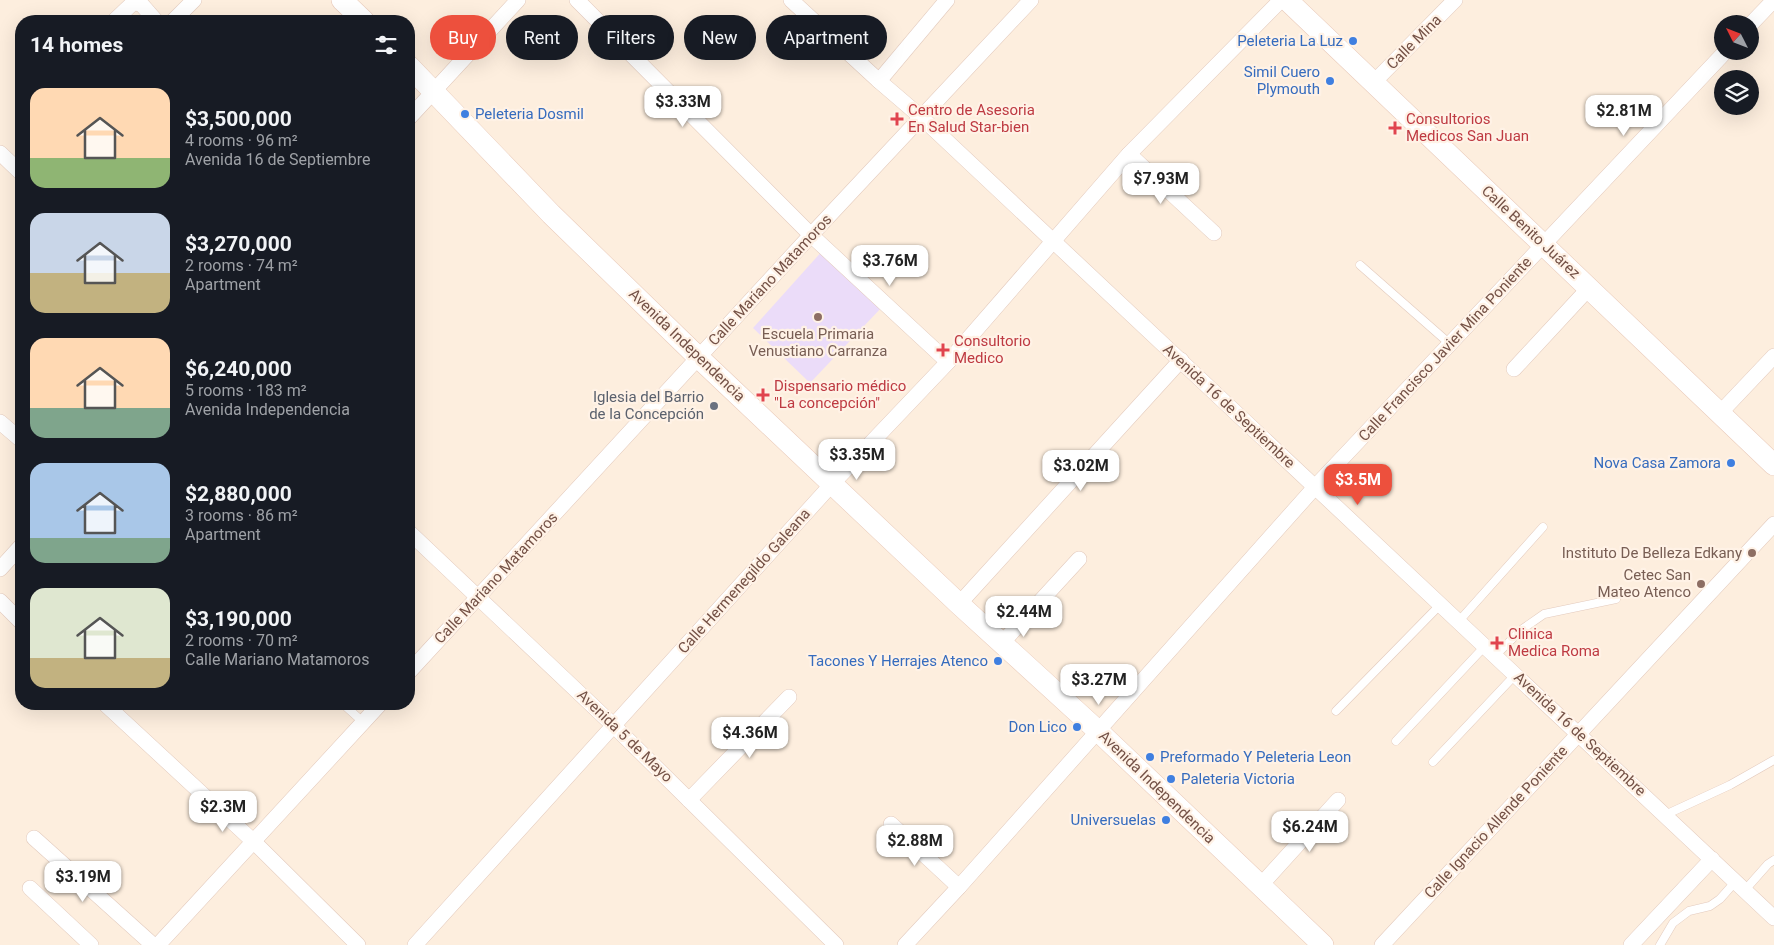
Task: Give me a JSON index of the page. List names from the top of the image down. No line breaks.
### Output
{"streets":{"main road":["Calle Benito Juárez","Avenida Independencia"],"street":["Calle Mina","Calle Mariano Matamoros","Calle Francisco Javier Mina Poniente","Avenida 16 de Septiembre","Calle Hermenegildo Galeana","Avenida 5 de Mayo","Calle Ignacio Allende Poniente"]},"crossings":[["Calle Mina","Calle Benito Juárez"],["Calle Benito Juárez","Calle Francisco Javier Mina Poniente"],["Calle Benito Juárez","Calle Hermenegildo Galeana"],["Calle Mariano Matamoros","Avenida Independencia"],["Calle Mariano Matamoros","Avenida 16 de Septiembre"],["Calle Mariano Matamoros","Avenida 5 de Mayo"],["Avenida Independencia","Calle Francisco Javier Mina Poniente"],["Avenida Independencia","Calle Hermenegildo Galeana"],["Calle Francisco Javier Mina Poniente","Avenida 16 de Septiembre"],["Avenida 16 de Septiembre","Calle Hermenegildo Galeana"],["Avenida 16 de Septiembre","Calle Ignacio Allende Poniente"],["Calle Hermenegildo Galeana","Avenida 5 de Mayo"]],"places":{"other":["Peleteria La Luz","Simil Cuero Plymouth","Peleteria Dosmil","Escuela Primaria Venustiano Carranza","Iglesia del Barrio de la Concepción","Nova Casa Zamora","Instituto De Belleza Edkany","Cetec San Mateo Atenco","Tacones Y Herrajes Atenco","Don Lico","Preformado Y Peleteria Leon","Paleteria Victoria","Universuelas"],"health":["Centro de Asesoria En Salud Star-bien","Consultorios Medicos San Juan","Consultorio Medico","Dispensario médico \"La concepción\"","Clinica Medica Roma"]},"north":"top left","page":{"chip":["Buy","Rent","Filters","New","Apartment"],"heading":"14 homes","list":[{"name":"$3,500,000","note":"4 rooms · 96 m² · Avenida 16 de Septiembre"},{"name":"$3,270,000","note":"2 rooms · 74 m² · Apartment"},{"name":"$6,240,000","note":"5 rooms · 183 m² · Avenida Independencia"},{"name":"$2,880,000","note":"3 rooms · 86 m² · Apartment"},{"name":"$3,190,000","note":"2 rooms · 70 m² · Calle Mariano Matamoros"}],"price":["$3.33M","$2.81M","$7.93M","$3.76M","$3.35M","$3.02M","$3.5M","$2.44M","$3.27M","$4.36M","$2.3M","$6.24M","$2.88M","$3.19M"]}}
